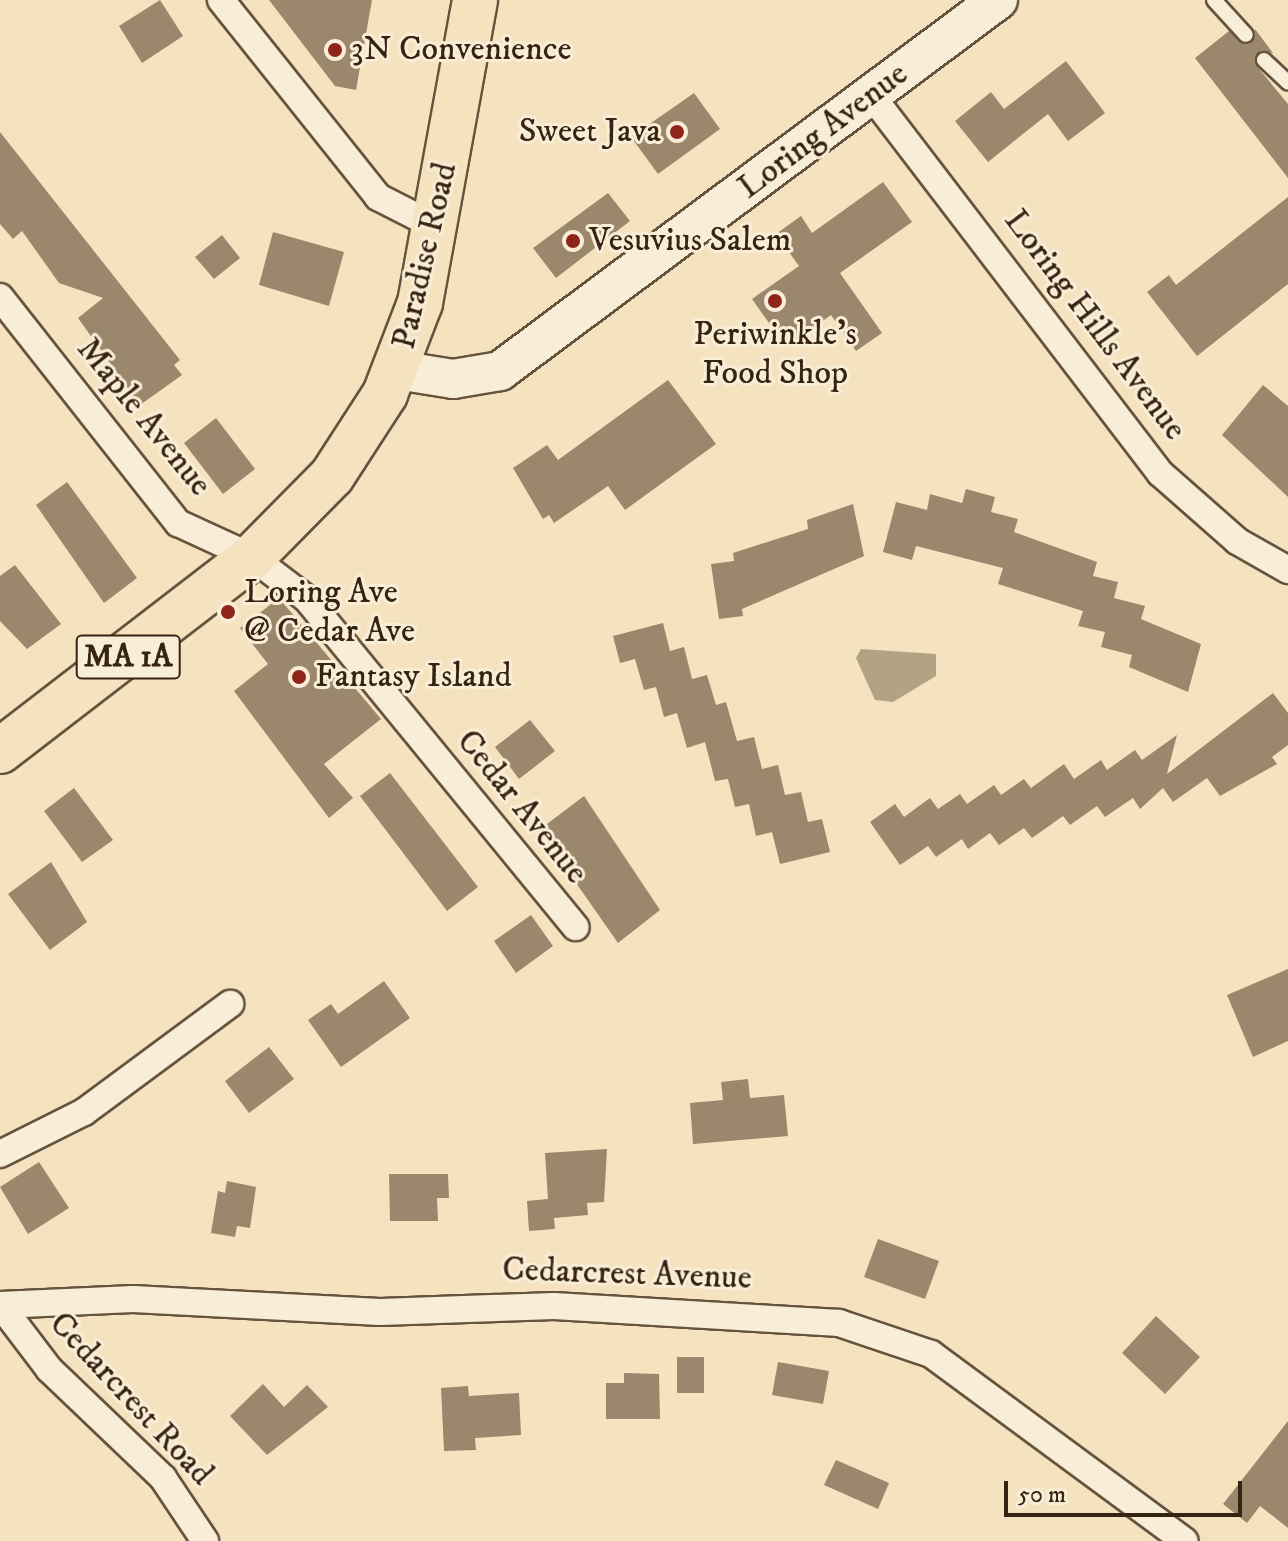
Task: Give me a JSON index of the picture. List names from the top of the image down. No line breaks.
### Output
{"streets":{"highway":["Paradise Road","MA 1A"],"main road":["Loring Avenue"],"street":["Loring Hills Avenue","Maple Avenue","Cedar Avenue","Cedarcrest Avenue","Cedarcrest Road"]},"crossings":[["Loring Avenue","Paradise Road"],["Loring Avenue","Loring Hills Avenue"],["Paradise Road","Maple Avenue"],["Paradise Road","MA 1A"],["Paradise Road","Cedar Avenue"],["Maple Avenue","MA 1A"],["Maple Avenue","Cedar Avenue"],["MA 1A","Cedar Avenue"],["Cedarcrest Avenue","Cedarcrest Road"]],"places":["3N Convenience","Sweet Java","Vesuvius Salem","Periwinkle's Food Shop","Loring Ave @ Cedar Ave","Fantasy Island"],"scale_bar":"50 m"}
